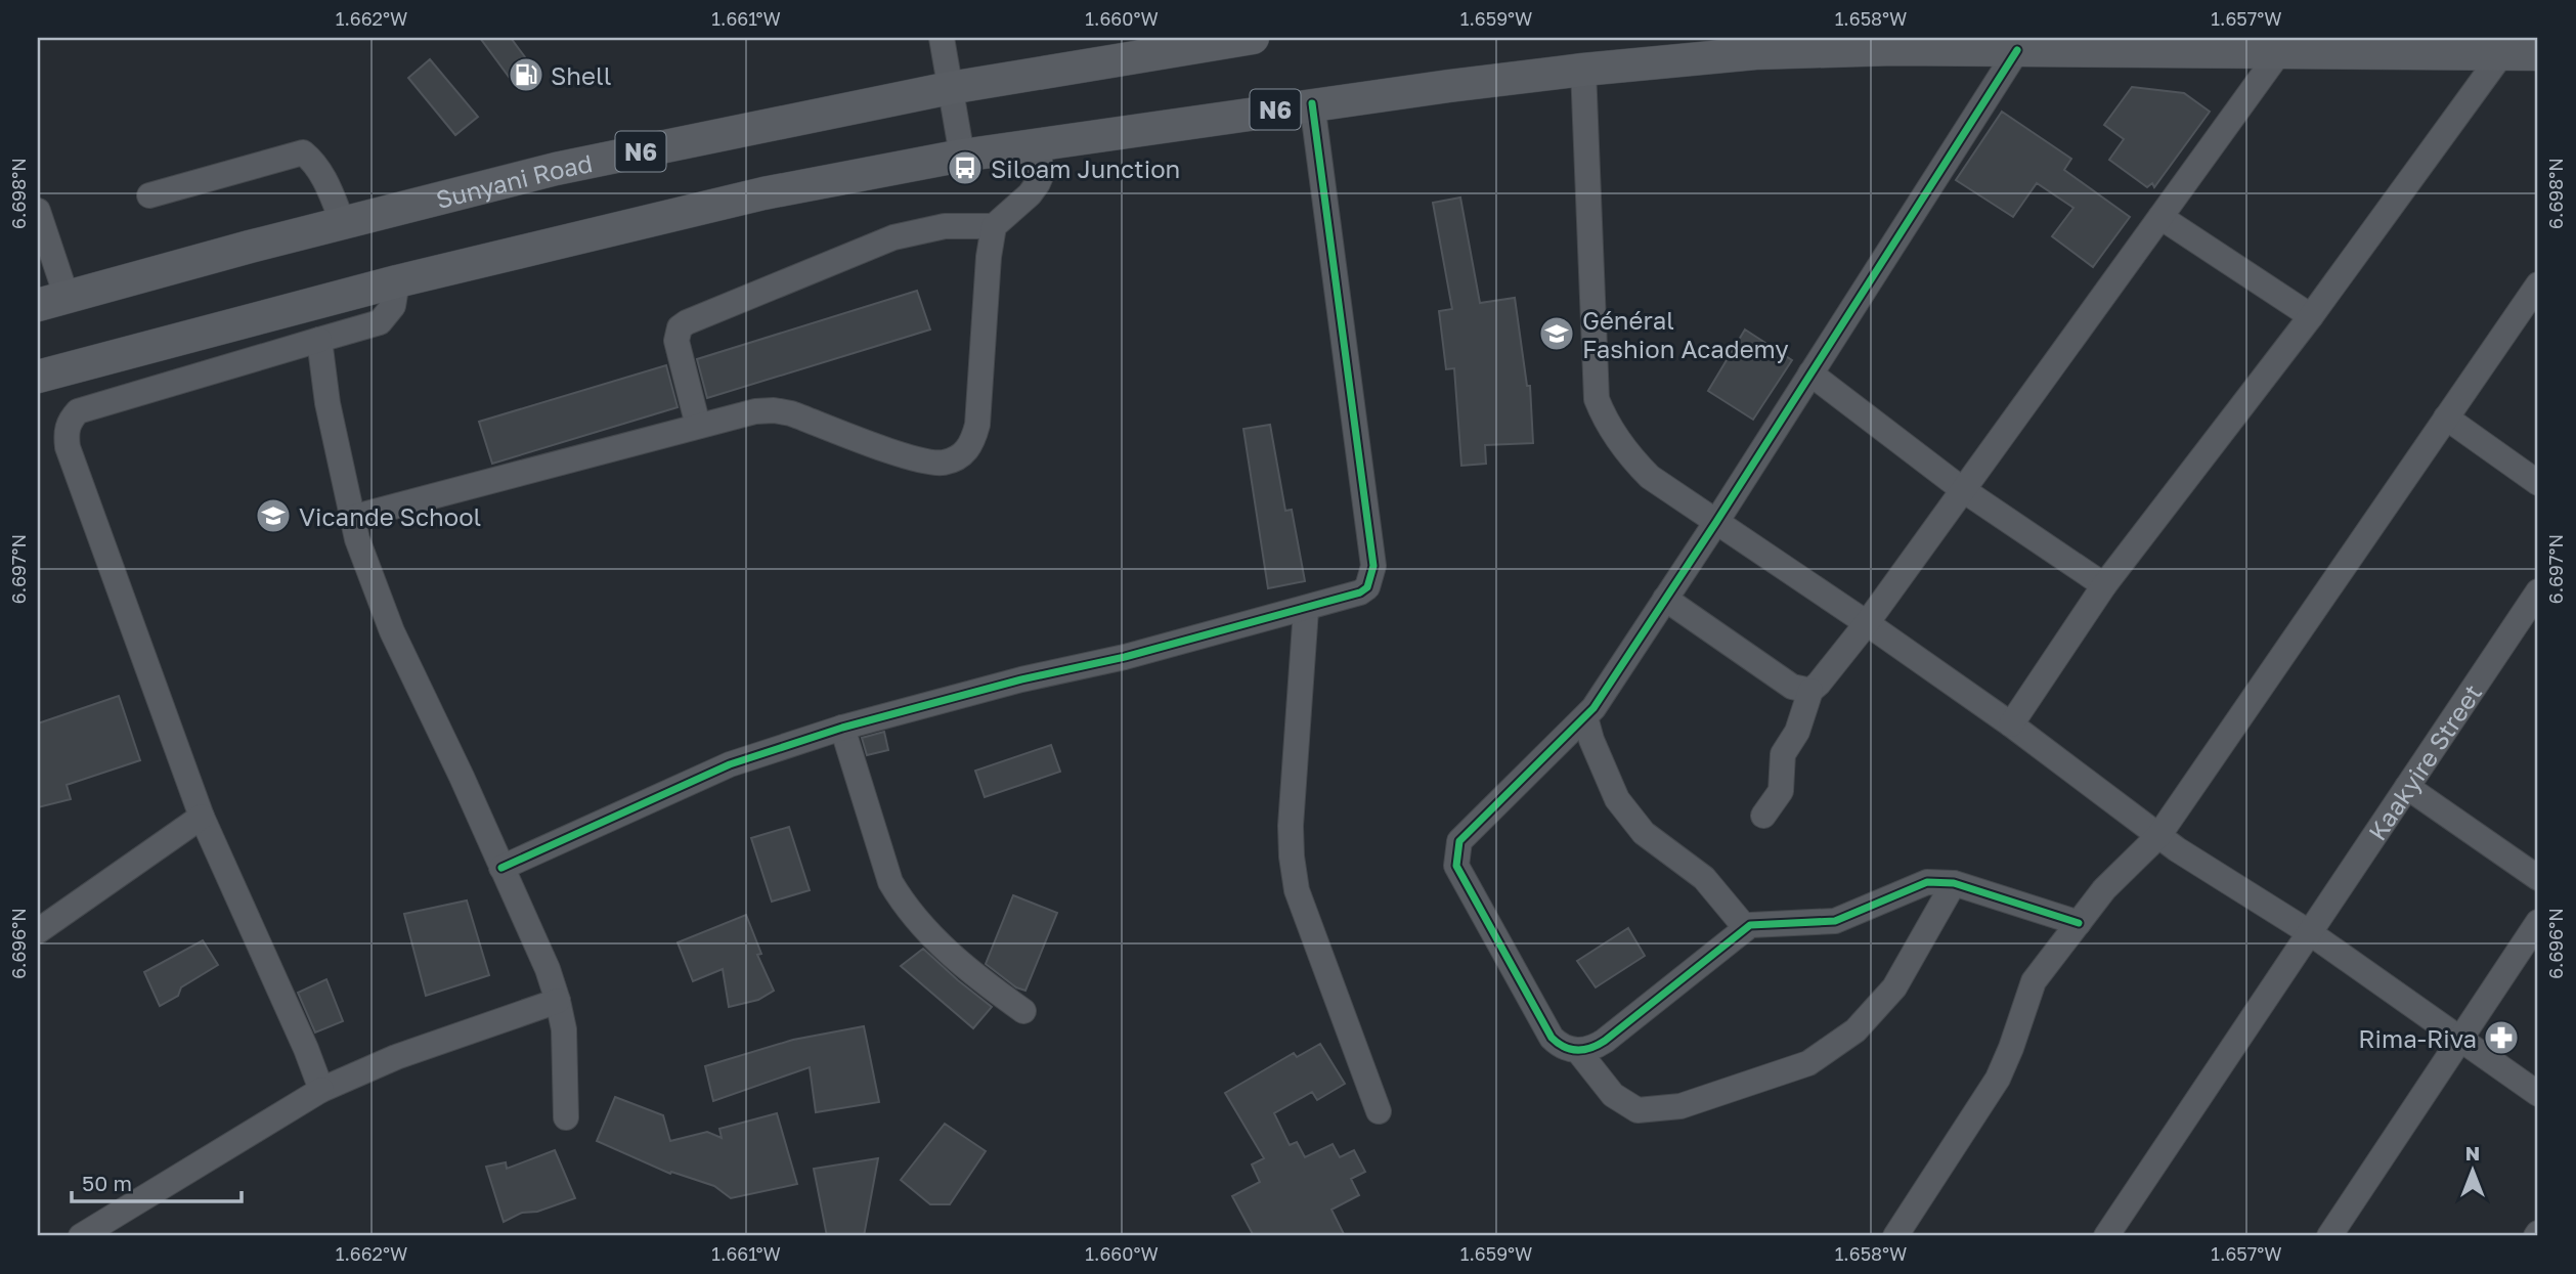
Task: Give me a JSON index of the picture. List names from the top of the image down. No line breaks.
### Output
{"streets":{"main road":["N6","Sunyani Road"],"street":["Kaakyire Street"]},"places":{"fuel station":["Shell"],"bus stop":["Siloam Junction"],"school or university":["Général Fashion Academy","Vicande School"],"pharmacy":["Rima-Riva"]},"scale_bar":"50 m","north":"top","coordinates":["1.662°W","1.661°W","1.660°W","1.659°W","1.658°W","1.657°W","6.698°N","6.697°N","6.696°N"]}
